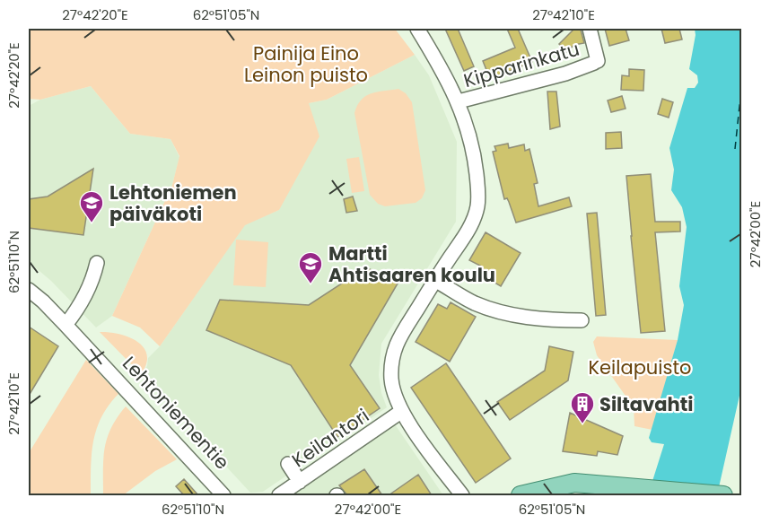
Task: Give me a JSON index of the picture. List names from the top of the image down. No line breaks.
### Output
{"streets":{"street":["Kipparinkatu","Lehtoniementie","Keilantori"]},"parks":["Painija Eino Leinon puisto","Keilapuisto"],"places":{"school or university":["Lehtoniemen päiväkoti","Martti Ahtisaaren koulu"],"building":["Siltavahti"]},"coordinates":["27°42'20\"E","62°51'05\"N","27°42'10\"E","27°42'00\"E","62°51'10\"N"]}
